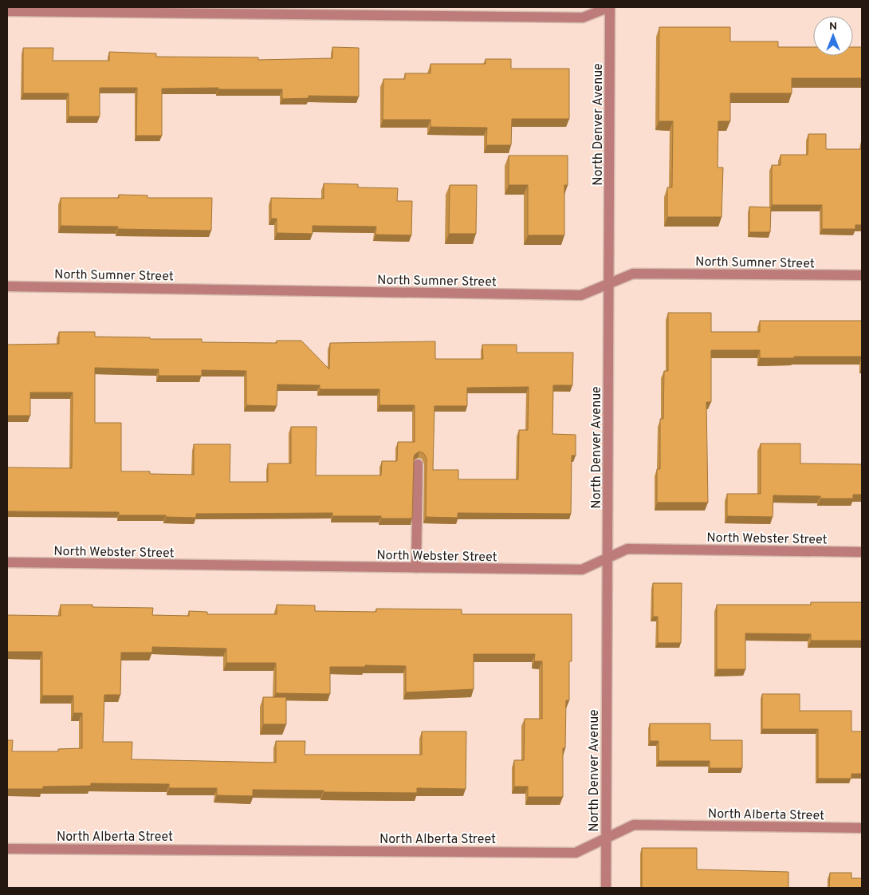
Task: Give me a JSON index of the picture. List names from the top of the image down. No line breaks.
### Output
{"streets":{"street":["North Denver Avenue","North Sumner Street","North Webster Street","North Alberta Street"]},"crossings":[["North Denver Avenue","North Sumner Street"],["North Denver Avenue","North Webster Street"],["North Denver Avenue","North Alberta Street"]],"north":"top"}
